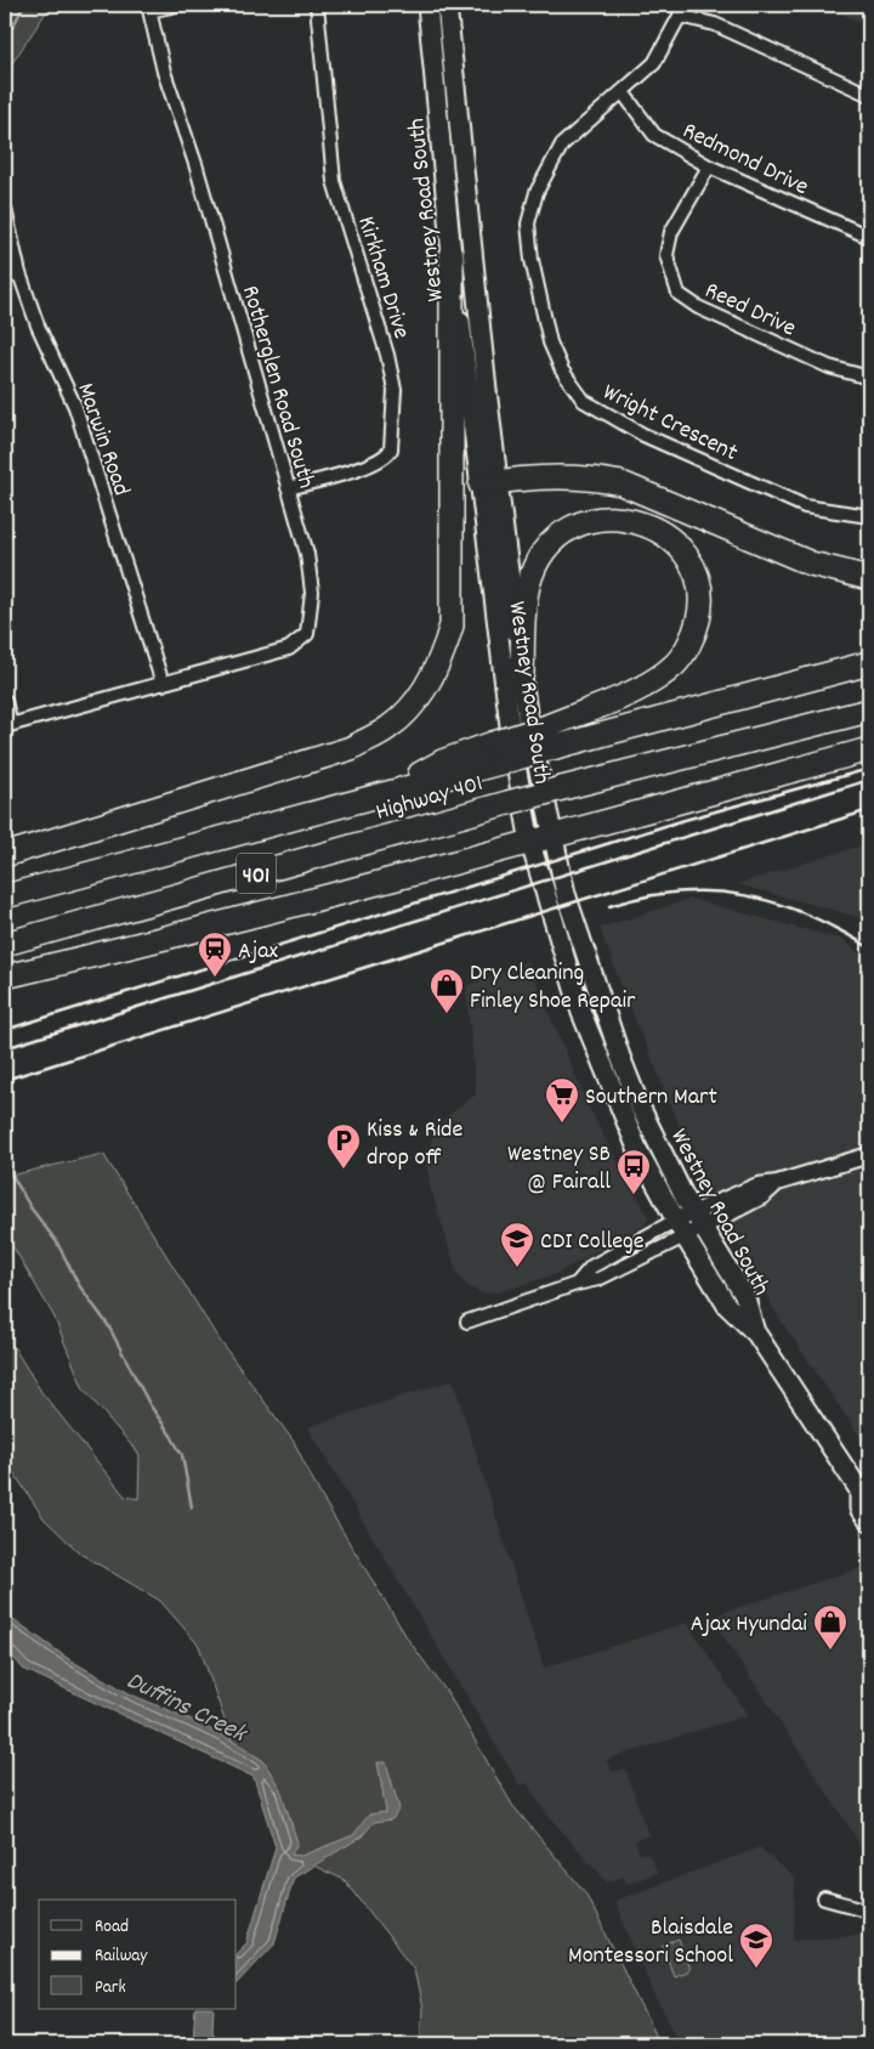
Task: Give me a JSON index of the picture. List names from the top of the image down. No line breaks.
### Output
{"streets":{"highway":["Highway 401","401"],"main road":["Westney Road South"],"street":["Redmond Drive","Kirkham Drive","Reed Drive","Rotherglen Road South","Wright Crescent","Marwin Road"]},"crossings":[["Redmond Drive","Reed Drive"],["Redmond Drive","Wright Crescent"],["Kirkham Drive","Rotherglen Road South"],["Rotherglen Road South","Marwin Road"]],"water":["Duffins Creek"],"places":{"station":["Ajax"],"shop":["Dry Cleaning Finley Shoe Repair","Ajax Hyundai"],"supermarket":["Southern Mart"],"parking":["Kiss & Ride drop off"],"bus stop":["Westney SB @ Fairall"],"school or university":["CDI College","Blaisdale Montessori School"]},"legend":["Road","Railway","Park"]}
